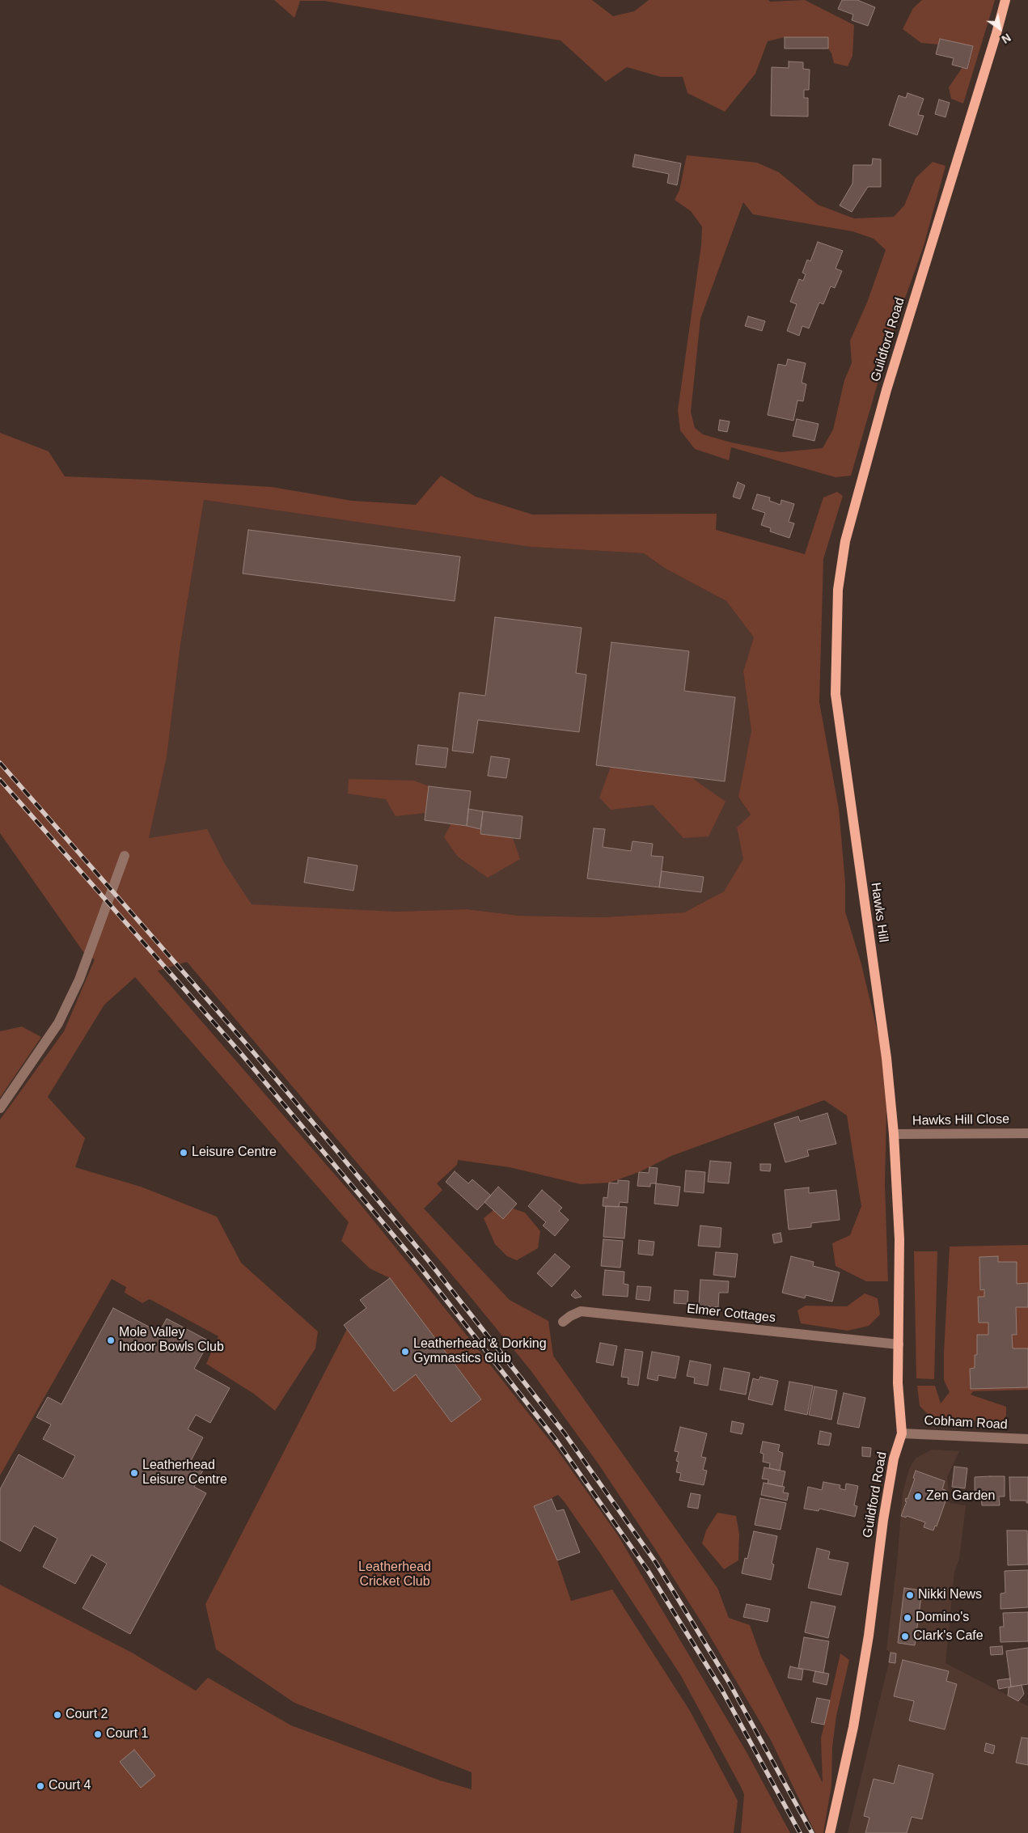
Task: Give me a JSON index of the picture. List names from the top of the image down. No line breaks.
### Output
{"streets":{"main road":["Guildford Road","Hawks Hill"],"street":["Hawks Hill Close","Elmer Cottages","Cobham Road"]},"crossings":[["Guildford Road","Hawks Hill"],["Guildford Road","Hawks Hill Close"],["Guildford Road","Elmer Cottages"],["Guildford Road","Cobham Road"],["Hawks Hill","Hawks Hill Close"]],"parks":["Leatherhead Cricket Club"],"places":["Leisure Centre","Mole Valley Indoor Bowls Club","Leatherhead & Dorking Gymnastics Club","Leatherhead Leisure Centre","Zen Garden","Nikki News","Domino's","Clark's Cafe","Court 2","Court 1","Court 4"],"north":"bottom right"}
